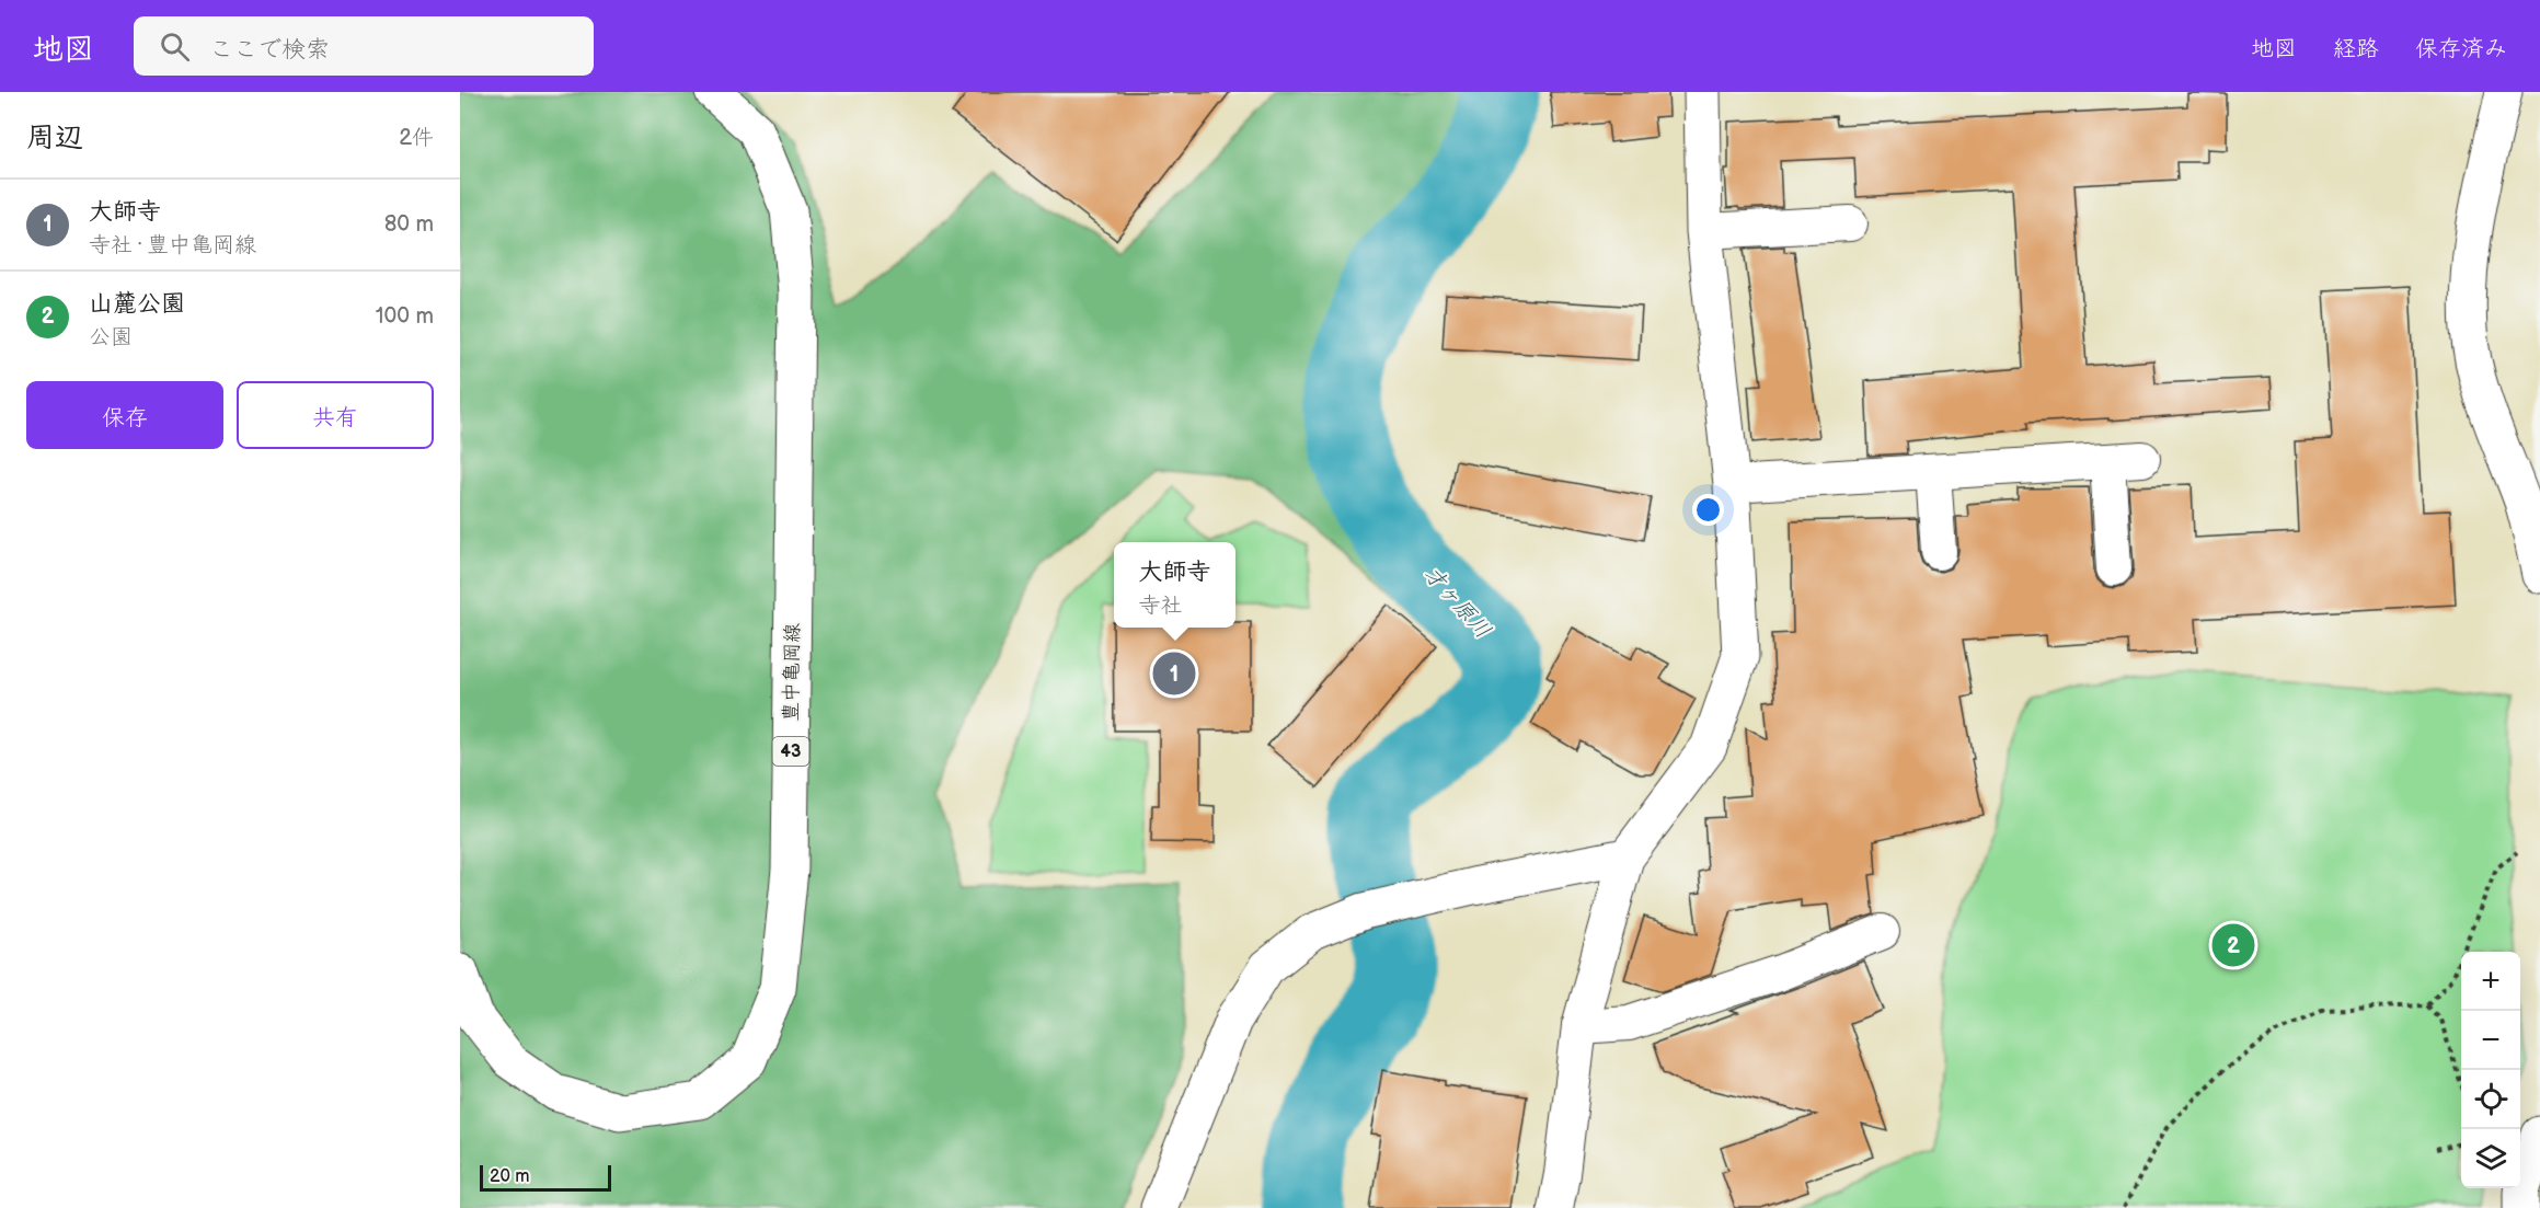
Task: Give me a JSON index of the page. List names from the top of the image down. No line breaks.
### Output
{"streets":{"street":["豊中亀岡線","43"]},"water":["才ヶ原川"],"scale_bar":"20 m","page":{"header":"地図","search":"ここで検索","nav":["地図","経路","保存済み"],"heading":["周辺","2件"],"list":[{"mark":"1","name":"大師寺","note":"寺社 · 豊中亀岡線","value":"80 m"},{"mark":"2","name":"山麓公園","note":"公園","value":"100 m"}],"buttons":["保存","共有"],"popup":["大師寺","寺社"],"pins":["1","2"],"map_buttons":["+","−"],"scale":"20 m"}}
